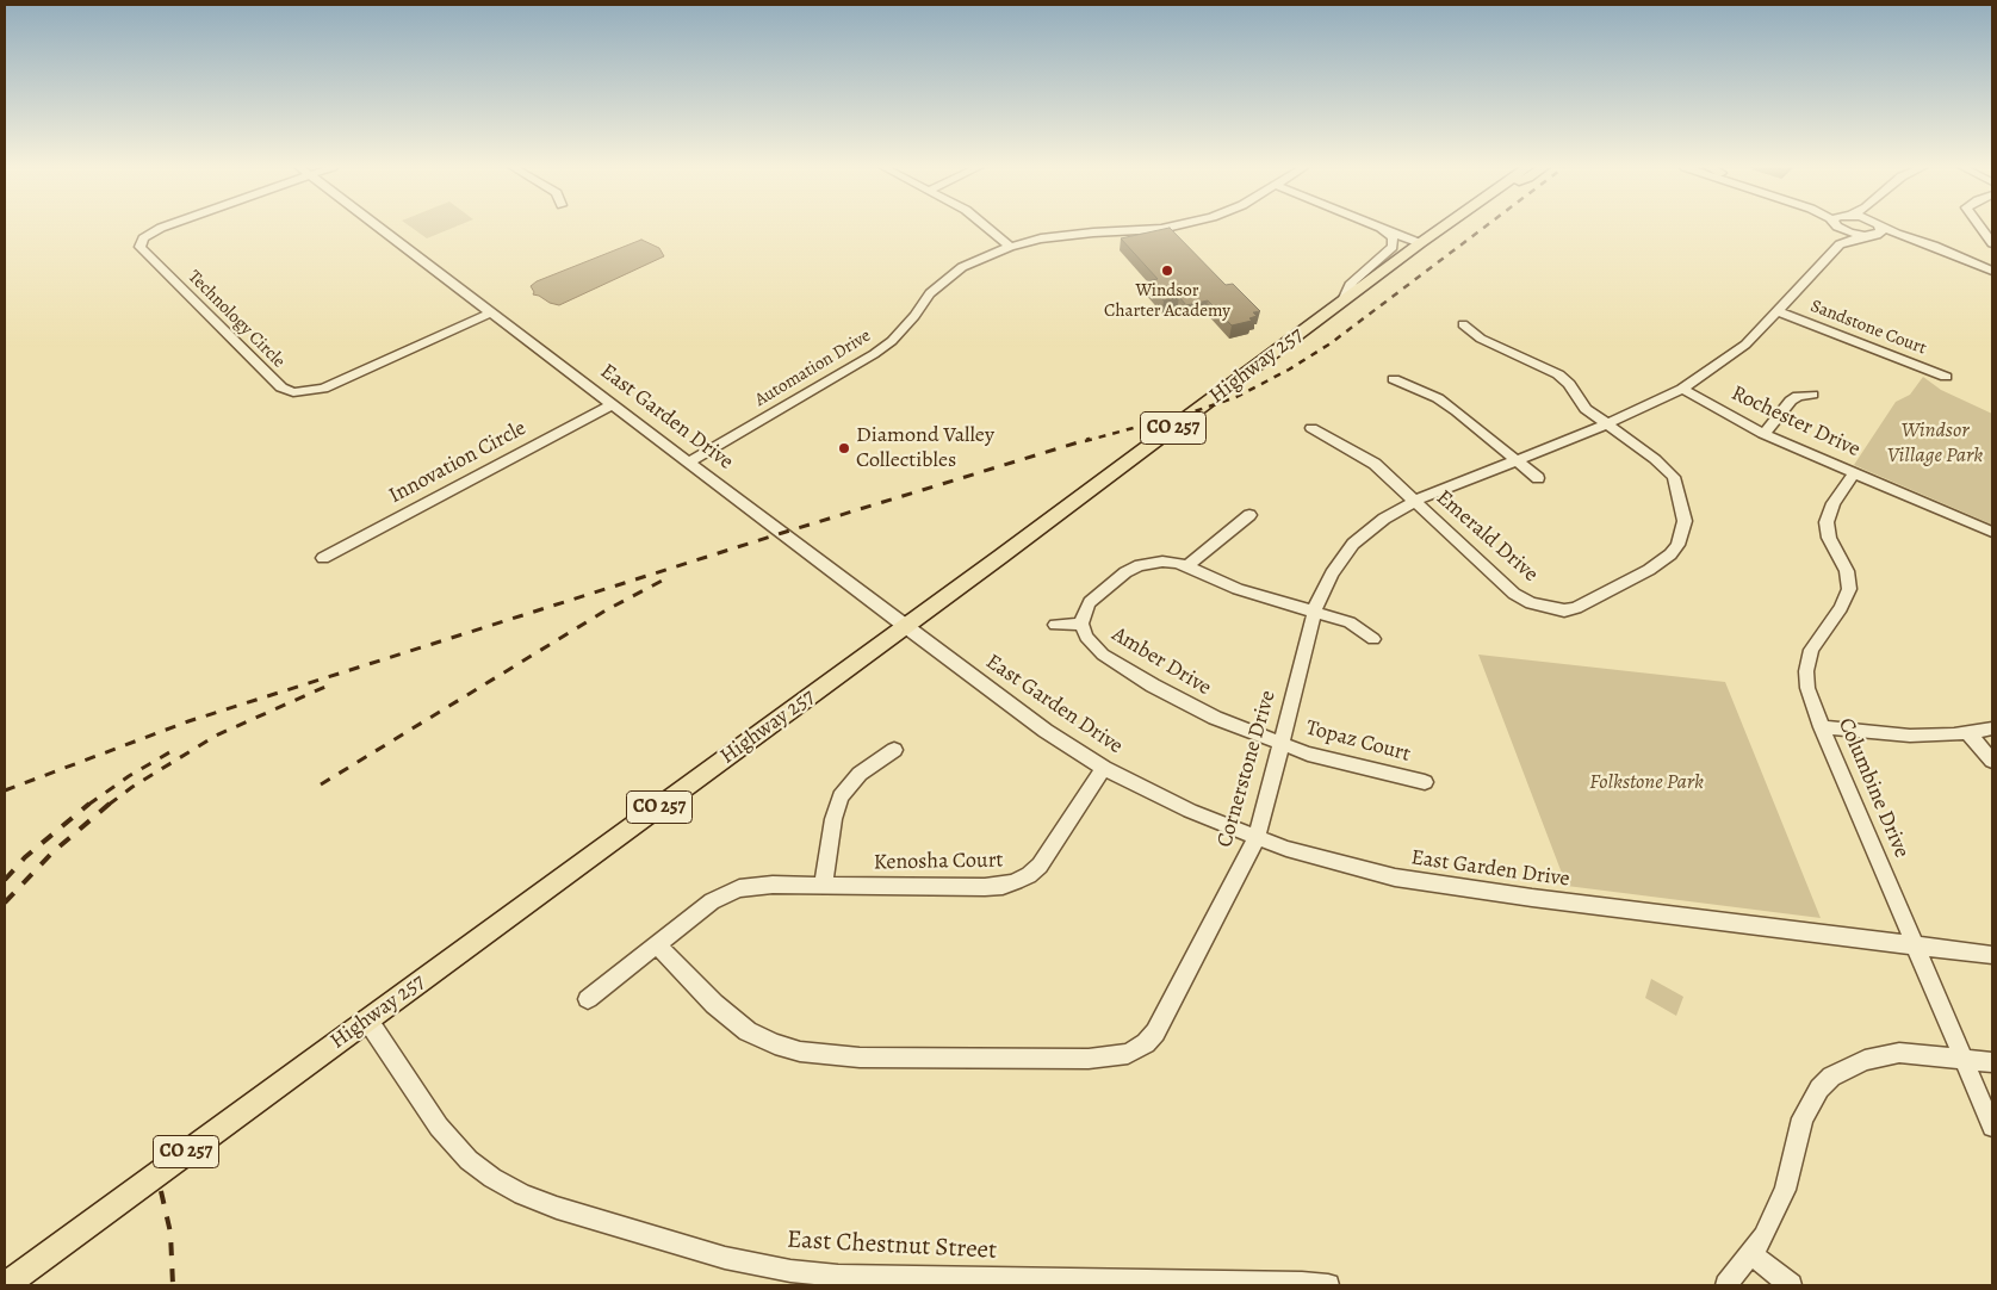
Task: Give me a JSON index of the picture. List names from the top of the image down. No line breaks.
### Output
{"streets":{"main road":["Highway 257","CO 257"],"street":["Technology Circle","Sandstone Court","Automation Drive","East Garden Drive","Rochester Drive","Innovation Circle","Emerald Drive","Amber Drive","Topaz Court","Cornerstone Drive","Columbine Drive","Kenosha Court","East Chestnut Street"]},"crossings":[["Technology Circle","East Garden Drive"],["Sandstone Court","Cornerstone Drive"],["Highway 257","East Garden Drive"],["Highway 257","East Chestnut Street"],["Automation Drive","East Garden Drive"],["East Garden Drive","Innovation Circle"],["East Garden Drive","Cornerstone Drive"],["East Garden Drive","Columbine Drive"],["East Garden Drive","Kenosha Court"],["Rochester Drive","Cornerstone Drive"],["Rochester Drive","Columbine Drive"],["Emerald Drive","Cornerstone Drive"],["Amber Drive","Topaz Court"],["Amber Drive","Cornerstone Drive"],["Topaz Court","Cornerstone Drive"],["Cornerstone Drive","Kenosha Court"]],"parks":["Windsor Village Park","Folkstone Park"],"places":["Windsor Charter Academy","Diamond Valley Collectibles"]}
